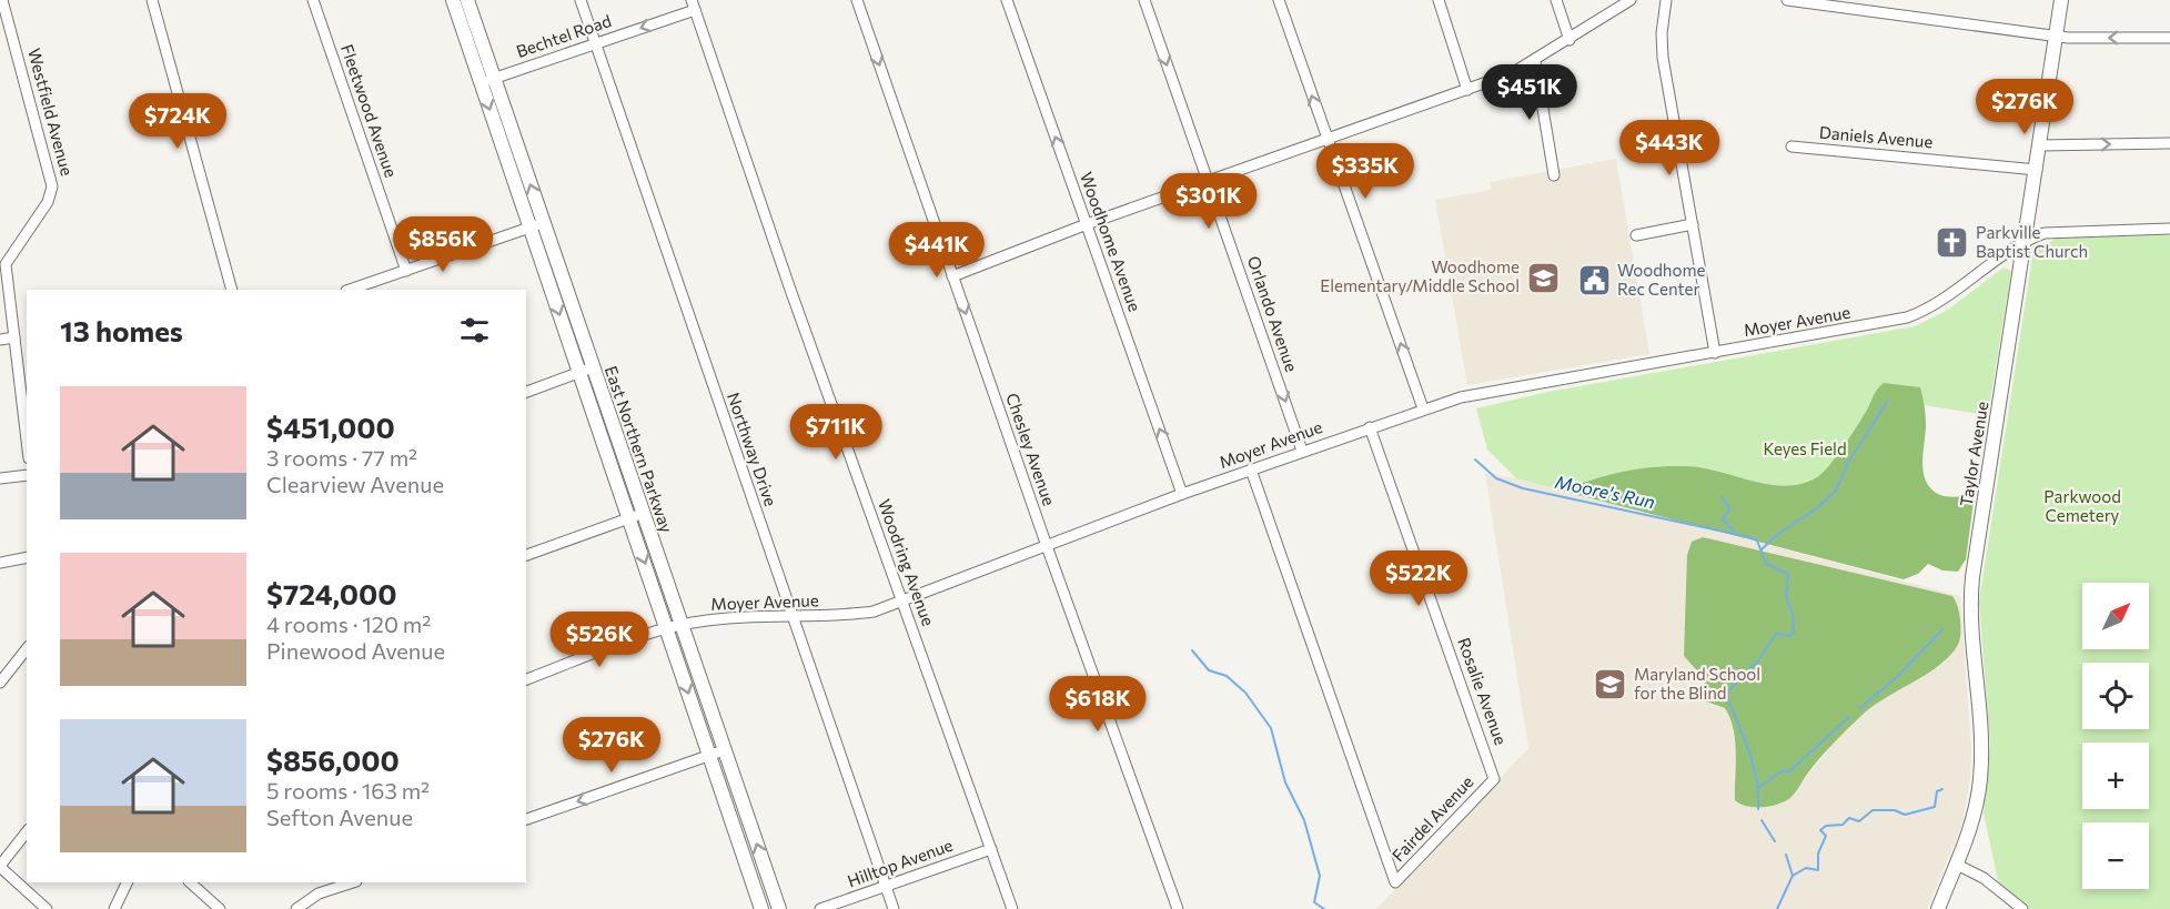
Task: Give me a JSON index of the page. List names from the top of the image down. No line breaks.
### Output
{"streets":{"main road":["East Northern Parkway","Taylor Avenue"],"street":["Bechtel Road","Fleetwood Avenue","Westfield Avenue","Daniels Avenue","Woodhome Avenue","Orlando Avenue","Moyer Avenue","Northway Drive","Chesley Avenue","Woodring Avenue","Rosalie Avenue","Fairdel Avenue","Hilltop Avenue"]},"crossings":[["Bechtel Road","East Northern Parkway"],["Bechtel Road","Northway Drive"],["Bechtel Road","Woodring Avenue"],["Daniels Avenue","Taylor Avenue"],["Woodhome Avenue","Moyer Avenue"],["Orlando Avenue","Moyer Avenue"],["Moyer Avenue","East Northern Parkway"],["Moyer Avenue","Northway Drive"],["Moyer Avenue","Chesley Avenue"],["Moyer Avenue","Taylor Avenue"],["Moyer Avenue","Woodring Avenue"],["Moyer Avenue","Rosalie Avenue"],["Moyer Avenue","Fairdel Avenue"],["Northway Drive","Hilltop Avenue"],["Woodring Avenue","Hilltop Avenue"],["Rosalie Avenue","Fairdel Avenue"]],"one_way":["Bechtel Road","Woodhome Avenue","Orlando Avenue","Chesley Avenue"],"water":["Moore's Run"],"parks":["Keyes Field","Parkwood Cemetery"],"places":{"church":["Parkville Baptist Church"],"school or university":["Woodhome Elementary/Middle School","Maryland School for the Blind"],"public building":["Woodhome Rec Center"]},"north":"top right","page":{"price":["$451K","$276K","$724K","$443K","$335K","$301K","$856K","$441K","$711K","$522K","$526K","$618K","$276K"],"heading":"13 homes","list":[{"name":"$451,000","note":"3 rooms · 77 m² · Clearview Avenue"},{"name":"$724,000","note":"4 rooms · 120 m² · Pinewood Avenue"},{"name":"$856,000","note":"5 rooms · 163 m² · Sefton Avenue"}],"map_buttons":["+","−"]}}
